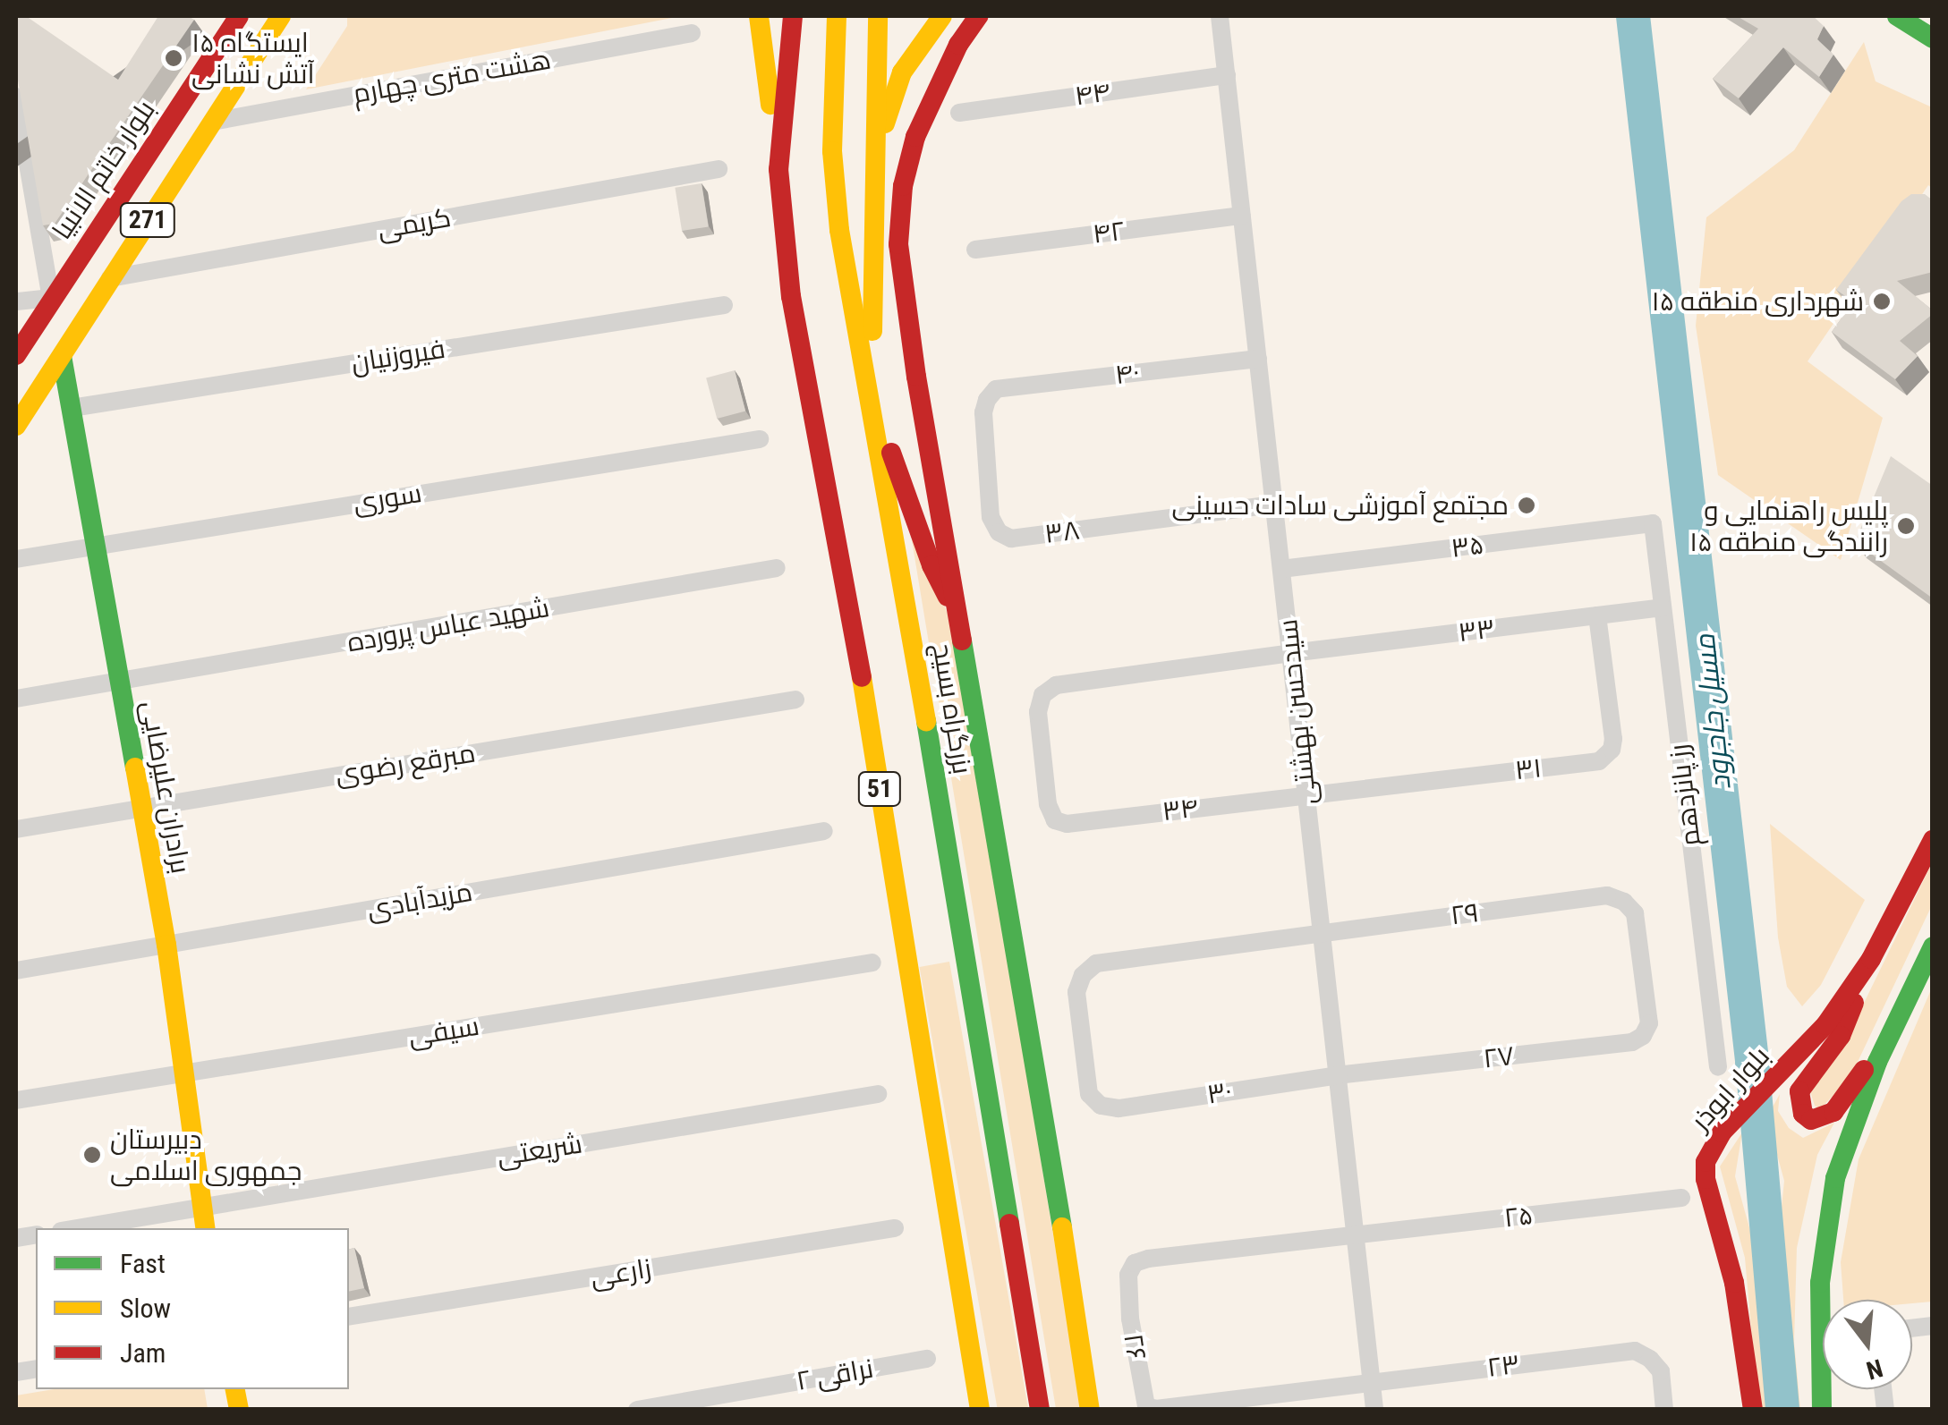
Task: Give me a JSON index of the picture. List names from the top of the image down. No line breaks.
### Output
{"streets":{"main road":["بلوار خاتم الانبیا","271","بزرگراه بسیج","برادران علیرضایی","51","بلوار ابوذر"],"street":["هشت متری چهارم","۴۴","کریمی","۴۲","فیروزنیان","۴۰","سوری","۳۸","۳۵","شهید عباس پرورده","۳۳","سیدحسن بهشتی","مبرقع رضوی","۳۱","رز پانزدهم","۳۴","مزیدآبادی","۲۹","سیفی","۲۷","۳۰","شریعتی","۲۵","زارعی","۲۶","۲۳","نراقی ۲"]},"crossings":[["هشت متری چهارم","271"],["۴۴","سیدحسن بهشتی"],["بلوار خاتم الانبیا","برادران علیرضایی"],["271","کریمی"],["271","برادران علیرضایی"],["۴۲","سیدحسن بهشتی"],["فیروزنیان","برادران علیرضایی"],["۴۰","۳۸"],["۴۰","سیدحسن بهشتی"],["سوری","برادران علیرضایی"],["۳۸","سیدحسن بهشتی"],["۳۵","سیدحسن بهشتی"],["۳۵","رز پانزدهم"],["شهید عباس پرورده","برادران علیرضایی"],["۳۳","سیدحسن بهشتی"],["۳۳","۳۱"],["۳۳","رز پانزدهم"],["۳۳","۳۴"],["سیدحسن بهشتی","۳۱"],["سیدحسن بهشتی","۳۴"],["سیدحسن بهشتی","۲۹"],["سیدحسن بهشتی","۲۷"],["سیدحسن بهشتی","۳۰"],["سیدحسن بهشتی","۲۵"],["سیدحسن بهشتی","۲۶"],["سیدحسن بهشتی","۲۳"],["مبرقع رضوی","برادران علیرضایی"],["۳۱","۳۴"],["برادران علیرضایی","مزیدآبادی"],["برادران علیرضایی","سیفی"],["برادران علیرضایی","شریعتی"],["۲۹","۲۷"],["۲۹","۳۰"],["۲۷","۳۰"],["۲۵","۲۶"],["۲۶","۲۳"]],"water":["مسیل جاجرود"],"places":["ایستگاه ۱۵ آتش نشانی","شهرداری منطقه ۱۵","مجتمع آموزشی سادات حسینی","پلیس راهنمایی و رانندگی منطقه ۱۵","دبیرستان جمهوری اسلامی"],"legend":["Fast","Slow","Jam"],"north":"bottom"}
